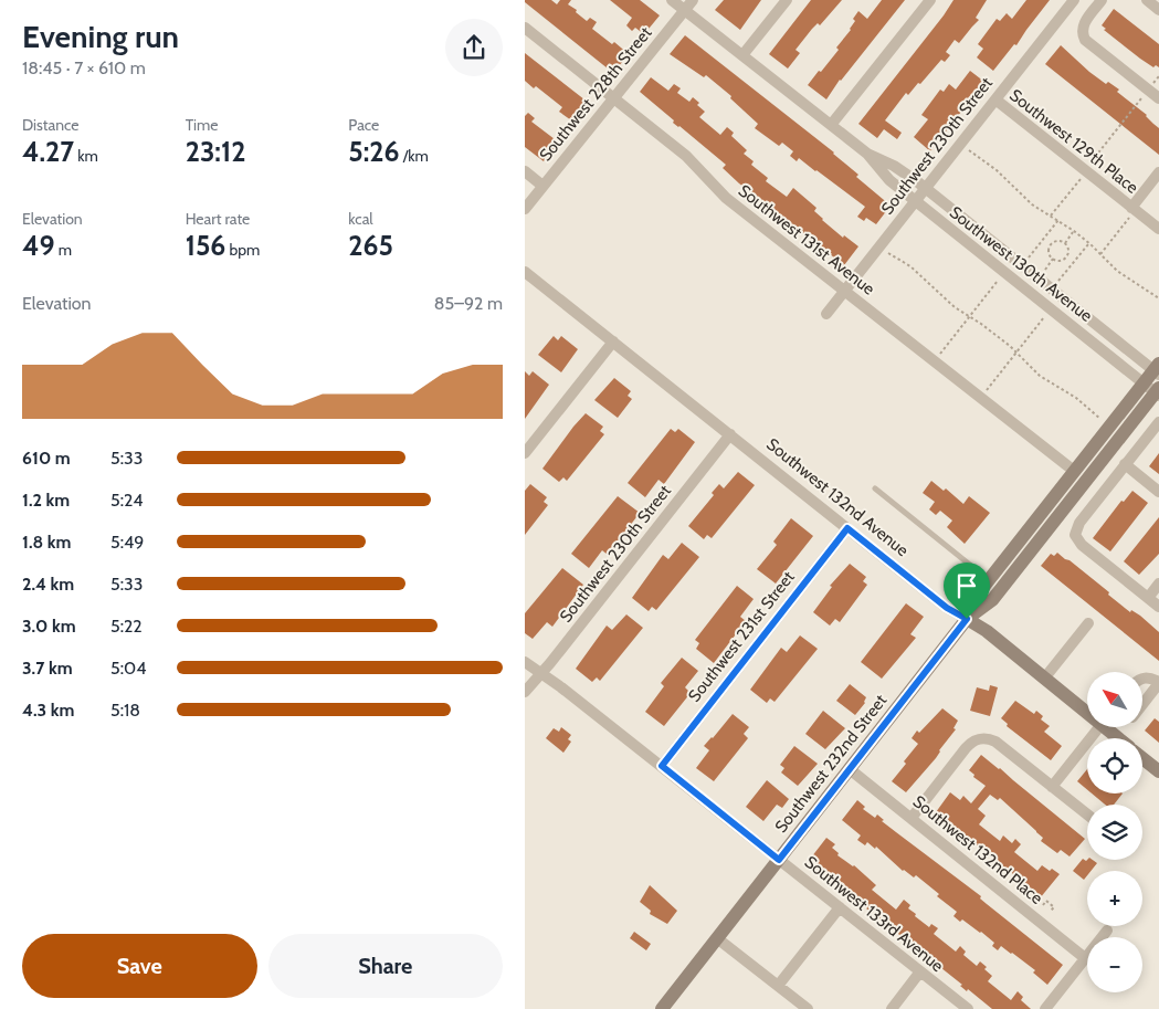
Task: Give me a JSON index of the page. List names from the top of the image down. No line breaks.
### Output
{"streets":{"street":["Southwest 228th Street","Southwest 129th Place","Southwest 230th Street","Southwest 131st Avenue","Southwest 130th Avenue","Southwest 132nd Avenue","Southwest 231st Street","Southwest 232nd Street","Southwest 132nd Place","Southwest 133rd Avenue"]},"crossings":[["Southwest 228th Street","Southwest 131st Avenue"],["Southwest 228th Street","Southwest 130th Avenue"],["Southwest 129th Place","Southwest 230th Street"],["Southwest 230th Street","Southwest 131st Avenue"],["Southwest 230th Street","Southwest 130th Avenue"],["Southwest 230th Street","Southwest 132nd Avenue"],["Southwest 230th Street","Southwest 133rd Avenue"],["Southwest 131st Avenue","Southwest 232nd Street"],["Southwest 130th Avenue","Southwest 232nd Street"],["Southwest 132nd Avenue","Southwest 231st Street"],["Southwest 132nd Avenue","Southwest 232nd Street"],["Southwest 231st Street","Southwest 133rd Avenue"],["Southwest 232nd Street","Southwest 132nd Place"],["Southwest 232nd Street","Southwest 133rd Avenue"]],"north":"top left","page":{"heading":["Evening run","18:45 · 7 × 610 m"],"stats":[["Distance","4.27 km"],["Time","23:12"],["Pace","5:26 /km"],["Elevation","49 m"],["Heart rate","156 bpm"],["kcal","265"]],"chart":["Elevation","85–92 m"],"list":[{"name":"610 m","note":"5:33"},{"name":"1.2 km","note":"5:24"},{"name":"1.8 km","note":"5:49"},{"name":"2.4 km","note":"5:33"},{"name":"3.0 km","note":"5:22"},{"name":"3.7 km","note":"5:04"},{"name":"4.3 km","note":"5:18"}],"map_buttons":["+","−"],"buttons":["Save","Share"]}}
